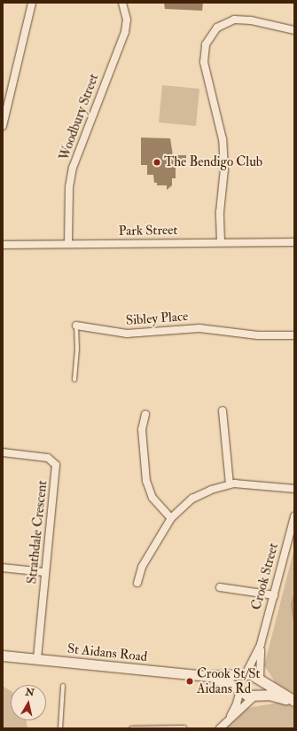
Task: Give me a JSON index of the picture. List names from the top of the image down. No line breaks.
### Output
{"streets":{"street":["Woodbury Street","Park Street","Sibley Place","Strathdale Crescent","Crook Street","St Aidans Road"]},"crossings":[["Woodbury Street","Park Street"],["Strathdale Crescent","St Aidans Road"],["Crook Street","St Aidans Road"]],"places":["The Bendigo Club","Crook St/St Aidans Rd"],"north":"top"}
